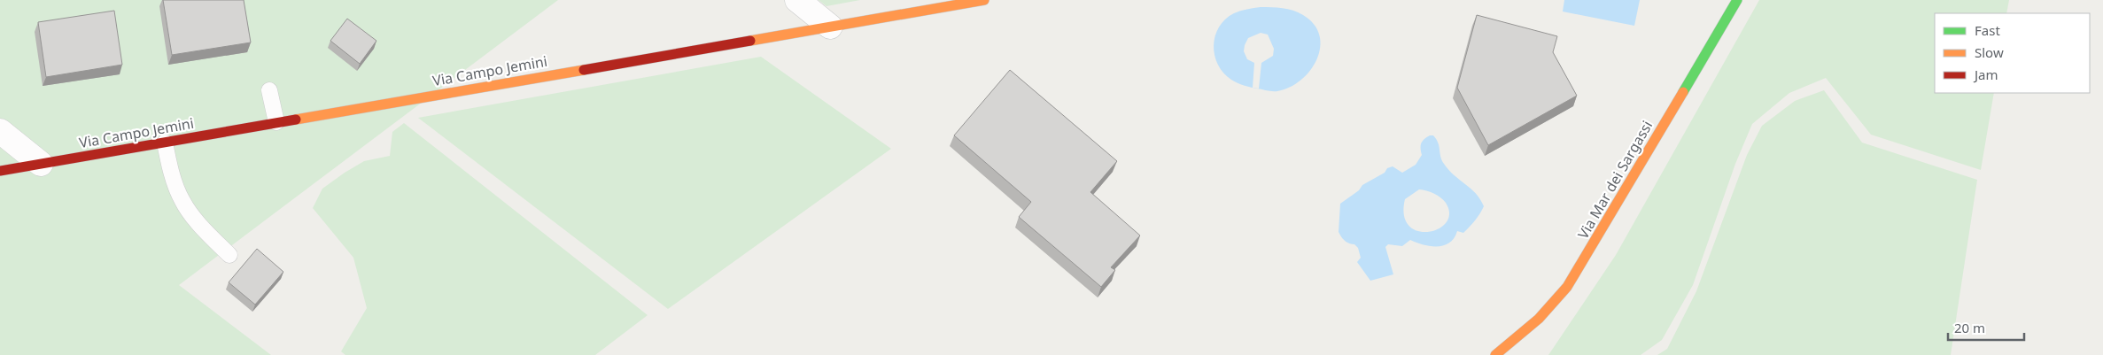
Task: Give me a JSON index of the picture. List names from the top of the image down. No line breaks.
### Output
{"streets":{"street":["Via Campo Jemini","Via Mar dei Sargassi"]},"legend":["Fast","Slow","Jam"],"scale_bar":"20 m"}
